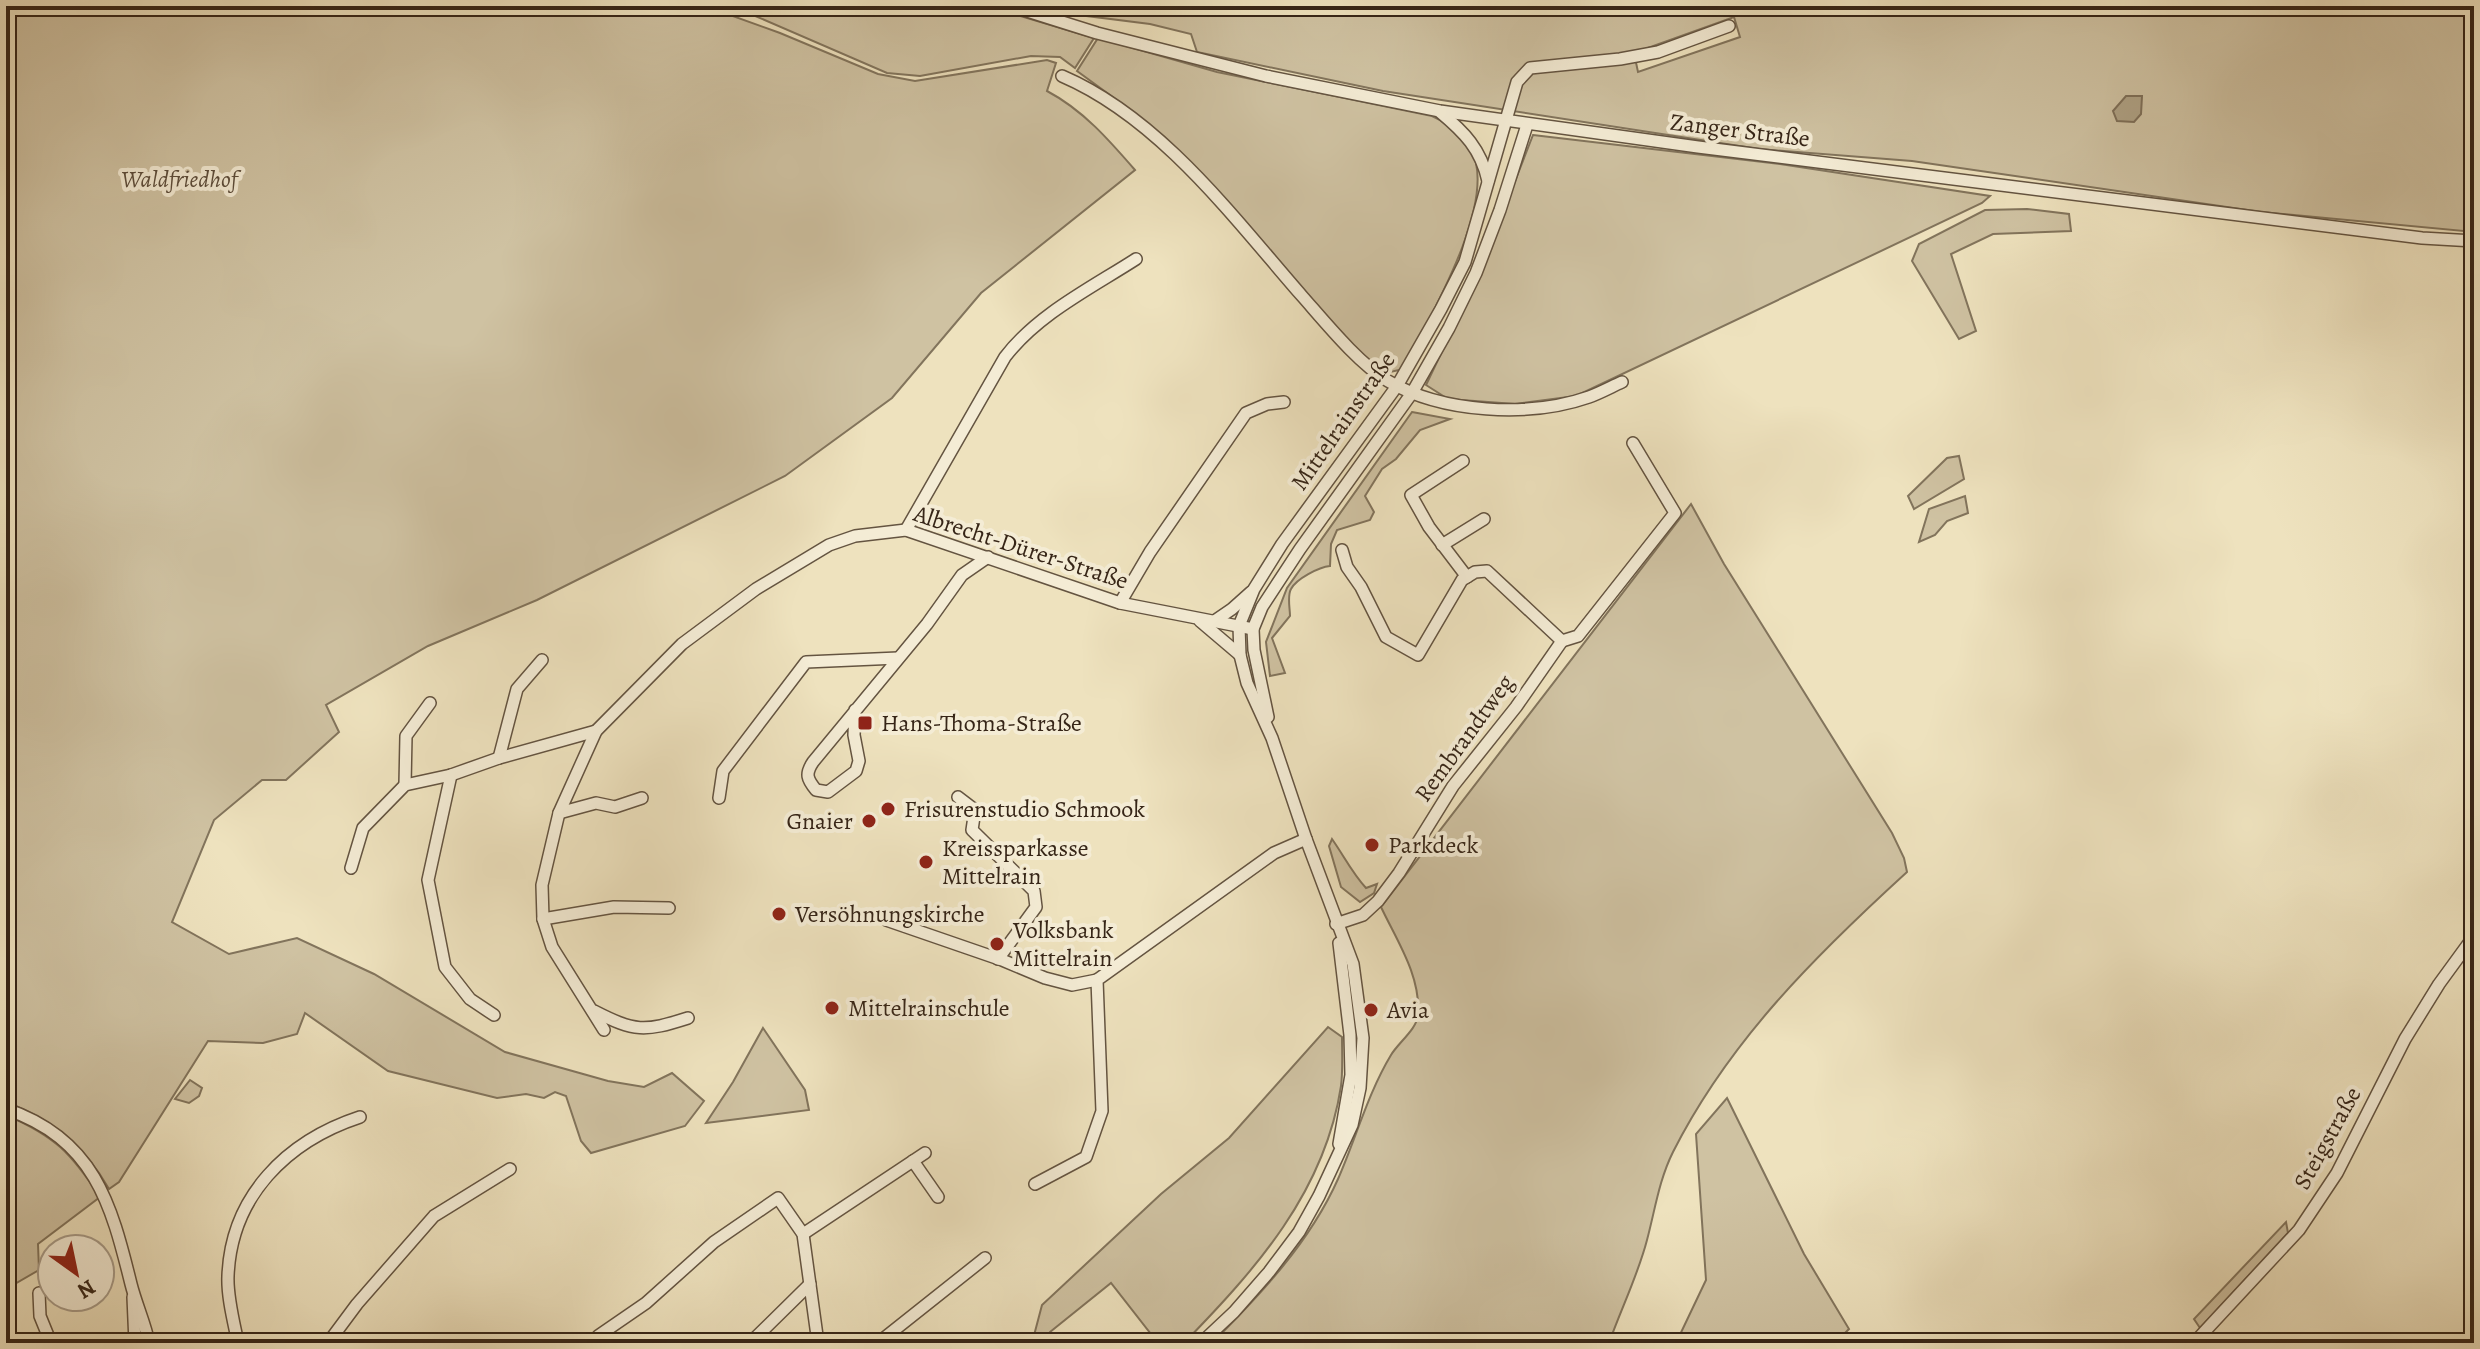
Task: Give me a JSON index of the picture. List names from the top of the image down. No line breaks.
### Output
{"streets":{"street":["Zanger Straße","Mittelrainstraße","Albrecht-Dürer-Straße","Rembrandtweg","Steigstraße"]},"crossings":[["Zanger Straße","Mittelrainstraße"],["Mittelrainstraße","Albrecht-Dürer-Straße"],["Mittelrainstraße","Rembrandtweg"]],"parks":["Waldfriedhof"],"places":{"transit":["Hans-Thoma-Straße"],"other":["Frisurenstudio Schmook","Gnaier","Parkdeck","Kreissparkasse Mittelrain","Versöhnungskirche","Volksbank Mittelrain","Mittelrainschule","Avia"]},"north":"bottom right"}
